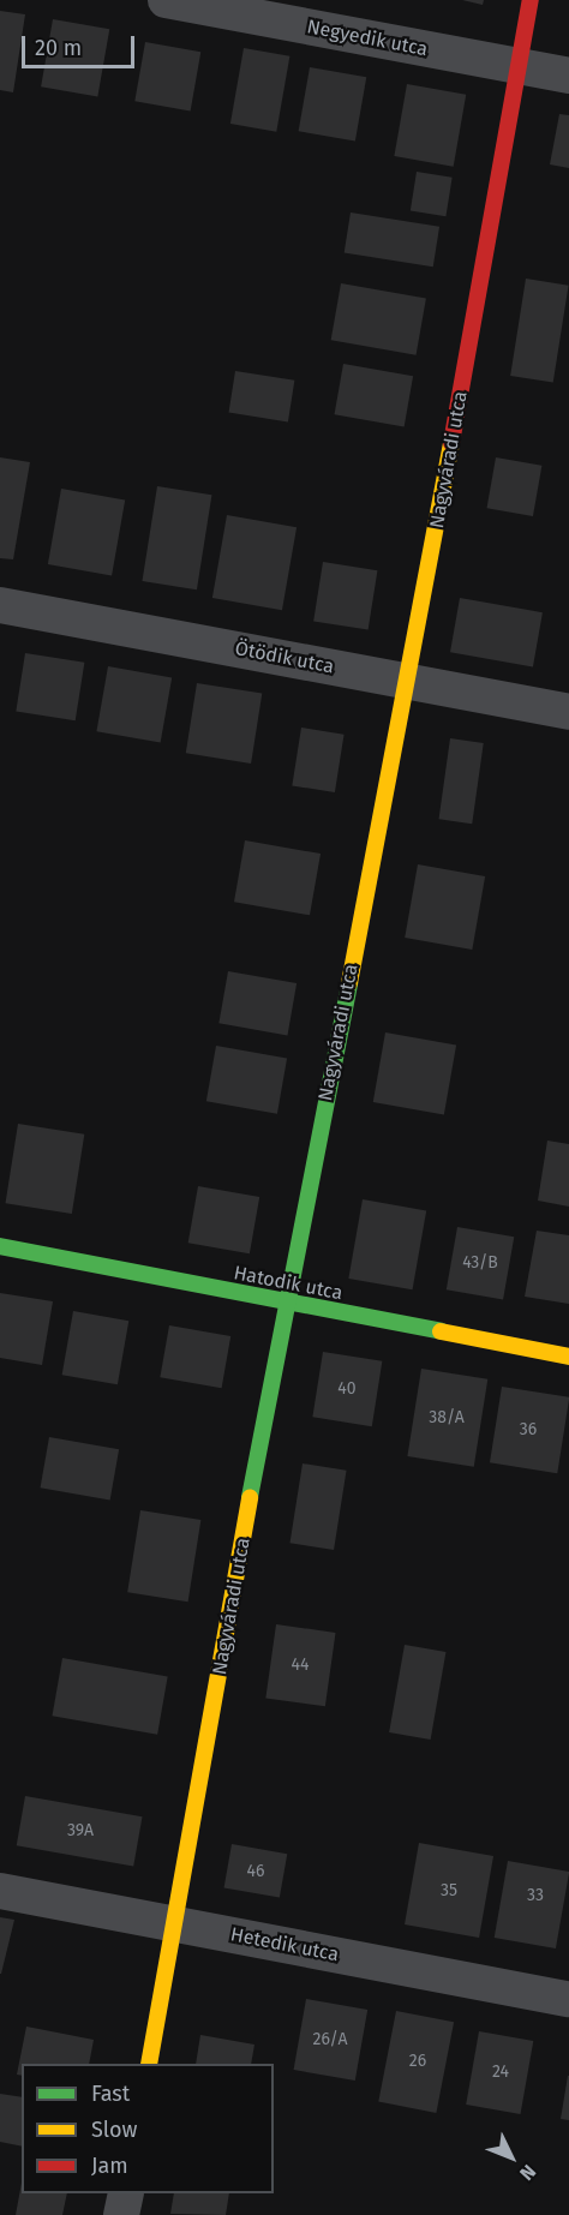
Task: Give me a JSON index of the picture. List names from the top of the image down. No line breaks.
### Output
{"streets":{"street":["Negyedik utca","Nagyváradi utca","Ötödik utca","Hatodik utca","Hetedik utca"]},"crossings":[["Negyedik utca","Nagyváradi utca"],["Nagyváradi utca","Ötödik utca"],["Nagyváradi utca","Hatodik utca"],["Nagyváradi utca","Hetedik utca"]],"house_numbers":["43/B","40","38/A","36","44","39A","46","35","33","26/A","26","24"],"legend":["Fast","Slow","Jam"],"scale_bar":"20 m","north":"bottom right"}
